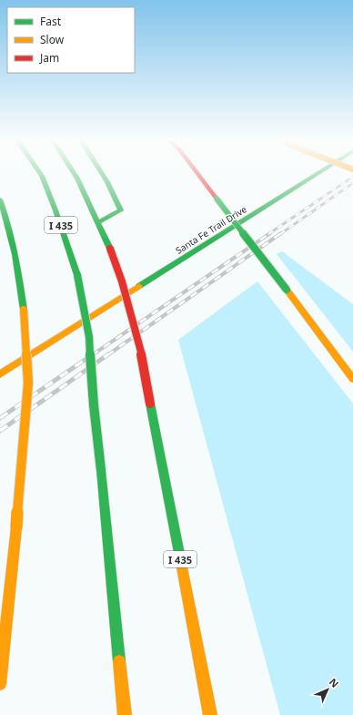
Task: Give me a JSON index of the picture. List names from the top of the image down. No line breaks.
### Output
{"streets":{"main road":["I 435","Santa Fe Trail Drive"]},"legend":["Fast","Slow","Jam"],"north":"top right"}
